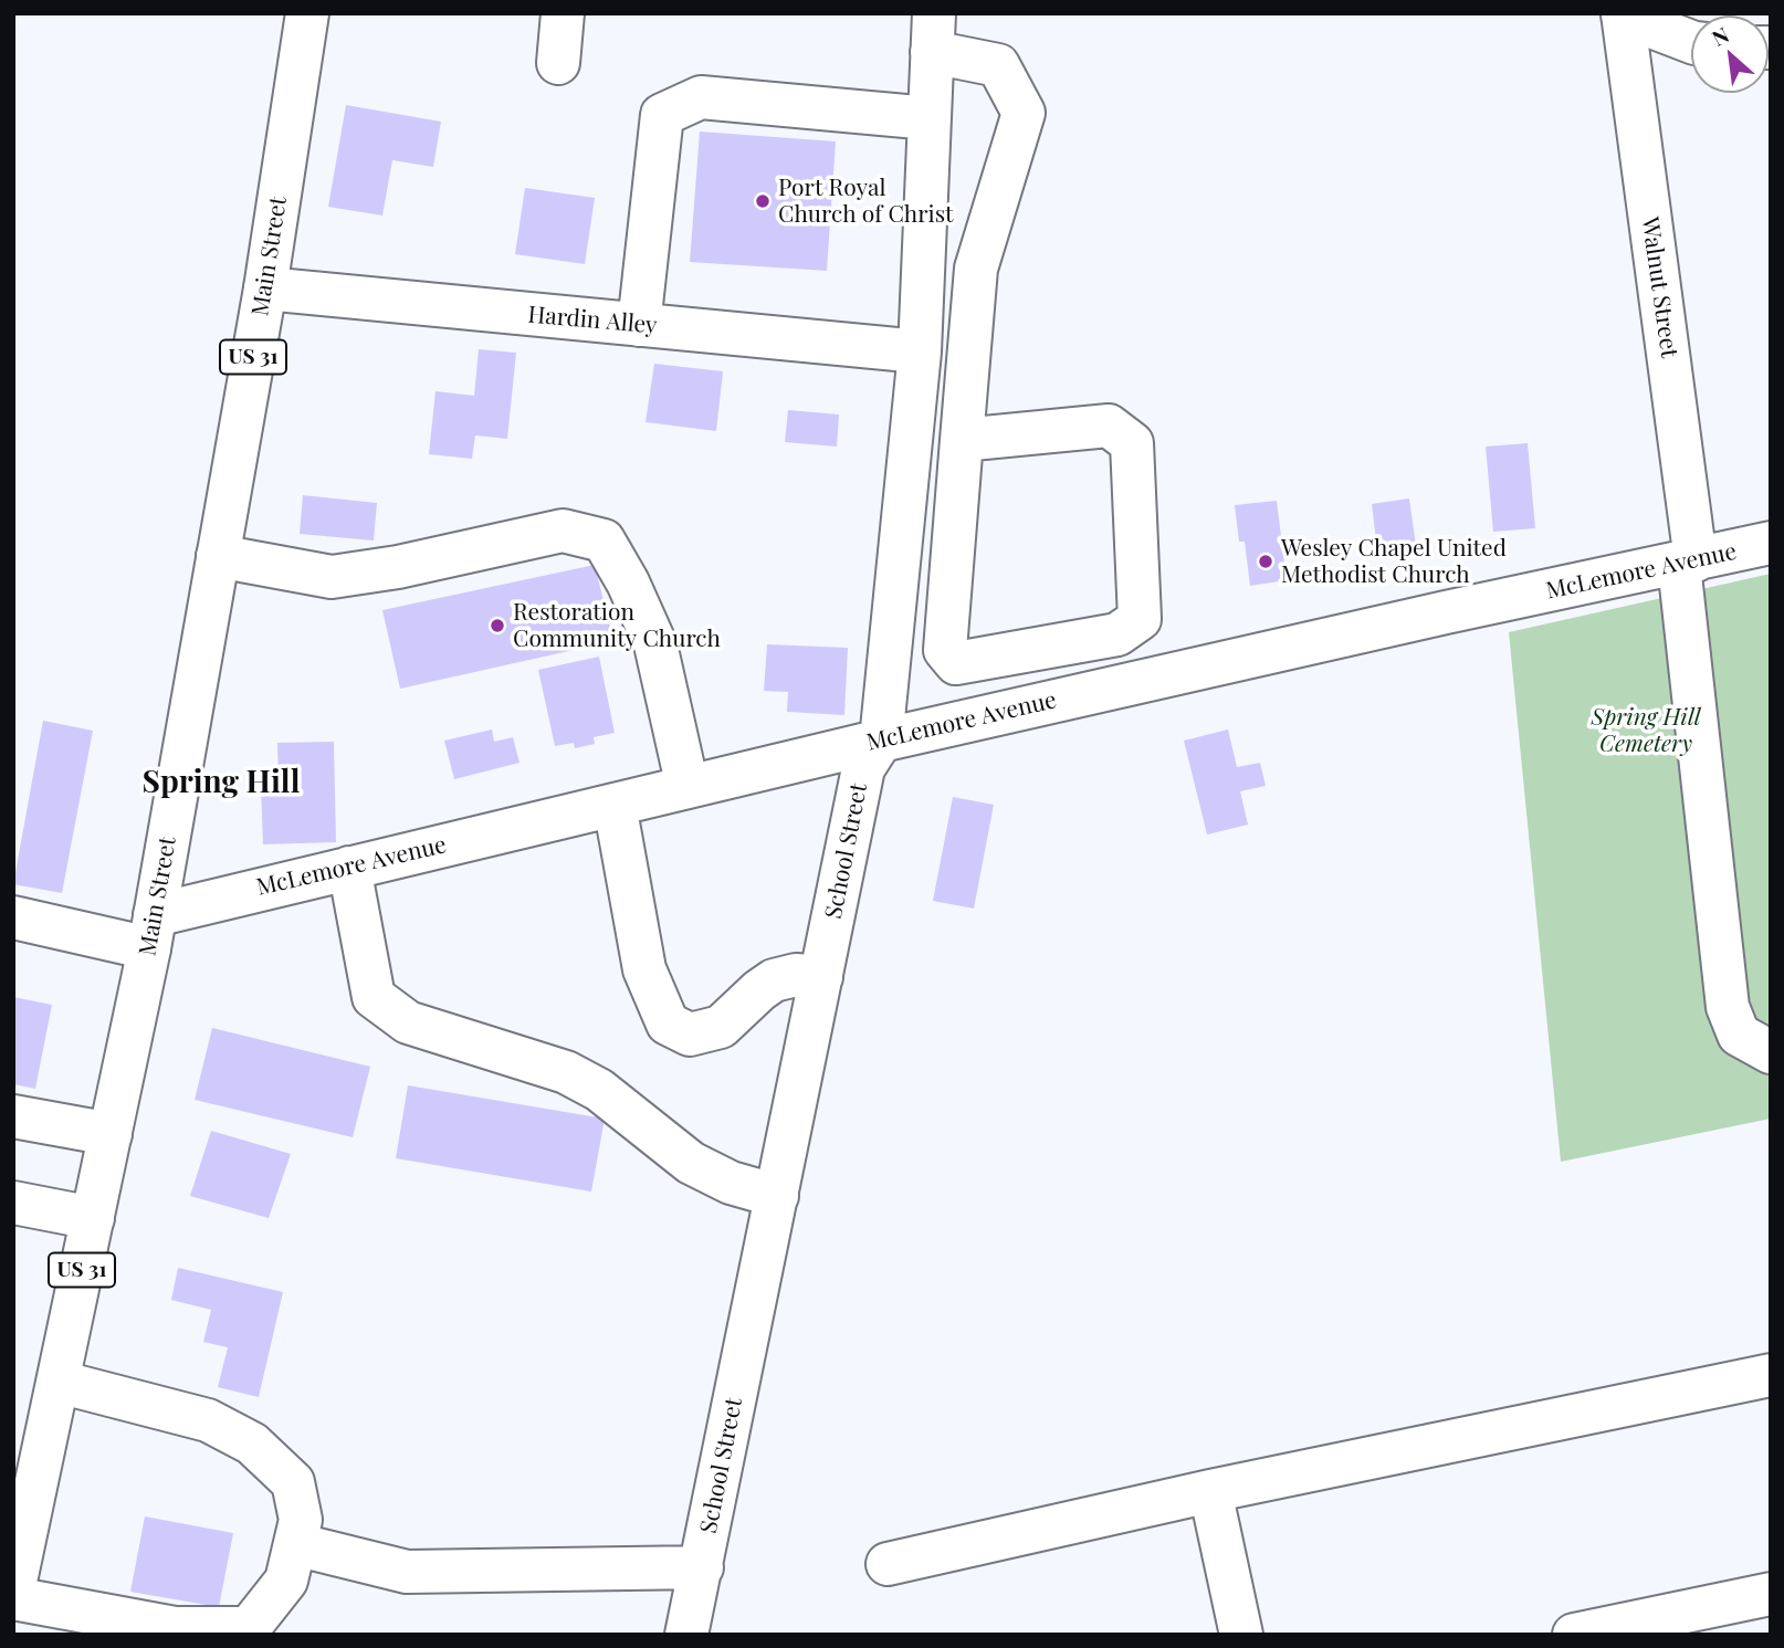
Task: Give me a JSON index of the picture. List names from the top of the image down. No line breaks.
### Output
{"streets":{"street":["Main Street","Walnut Street","Hardin Alley","US 31","McLemore Avenue","School Street"]},"crossings":[["Main Street","Hardin Alley"],["Main Street","McLemore Avenue"],["Walnut Street","McLemore Avenue"],["Hardin Alley","School Street"],["McLemore Avenue","School Street"]],"districts":["Spring Hill"],"parks":["Spring Hill Cemetery"],"places":["Port Royal Church of Christ","Wesley Chapel United Methodist Church","Restoration Community Church"],"north":"top left"}
